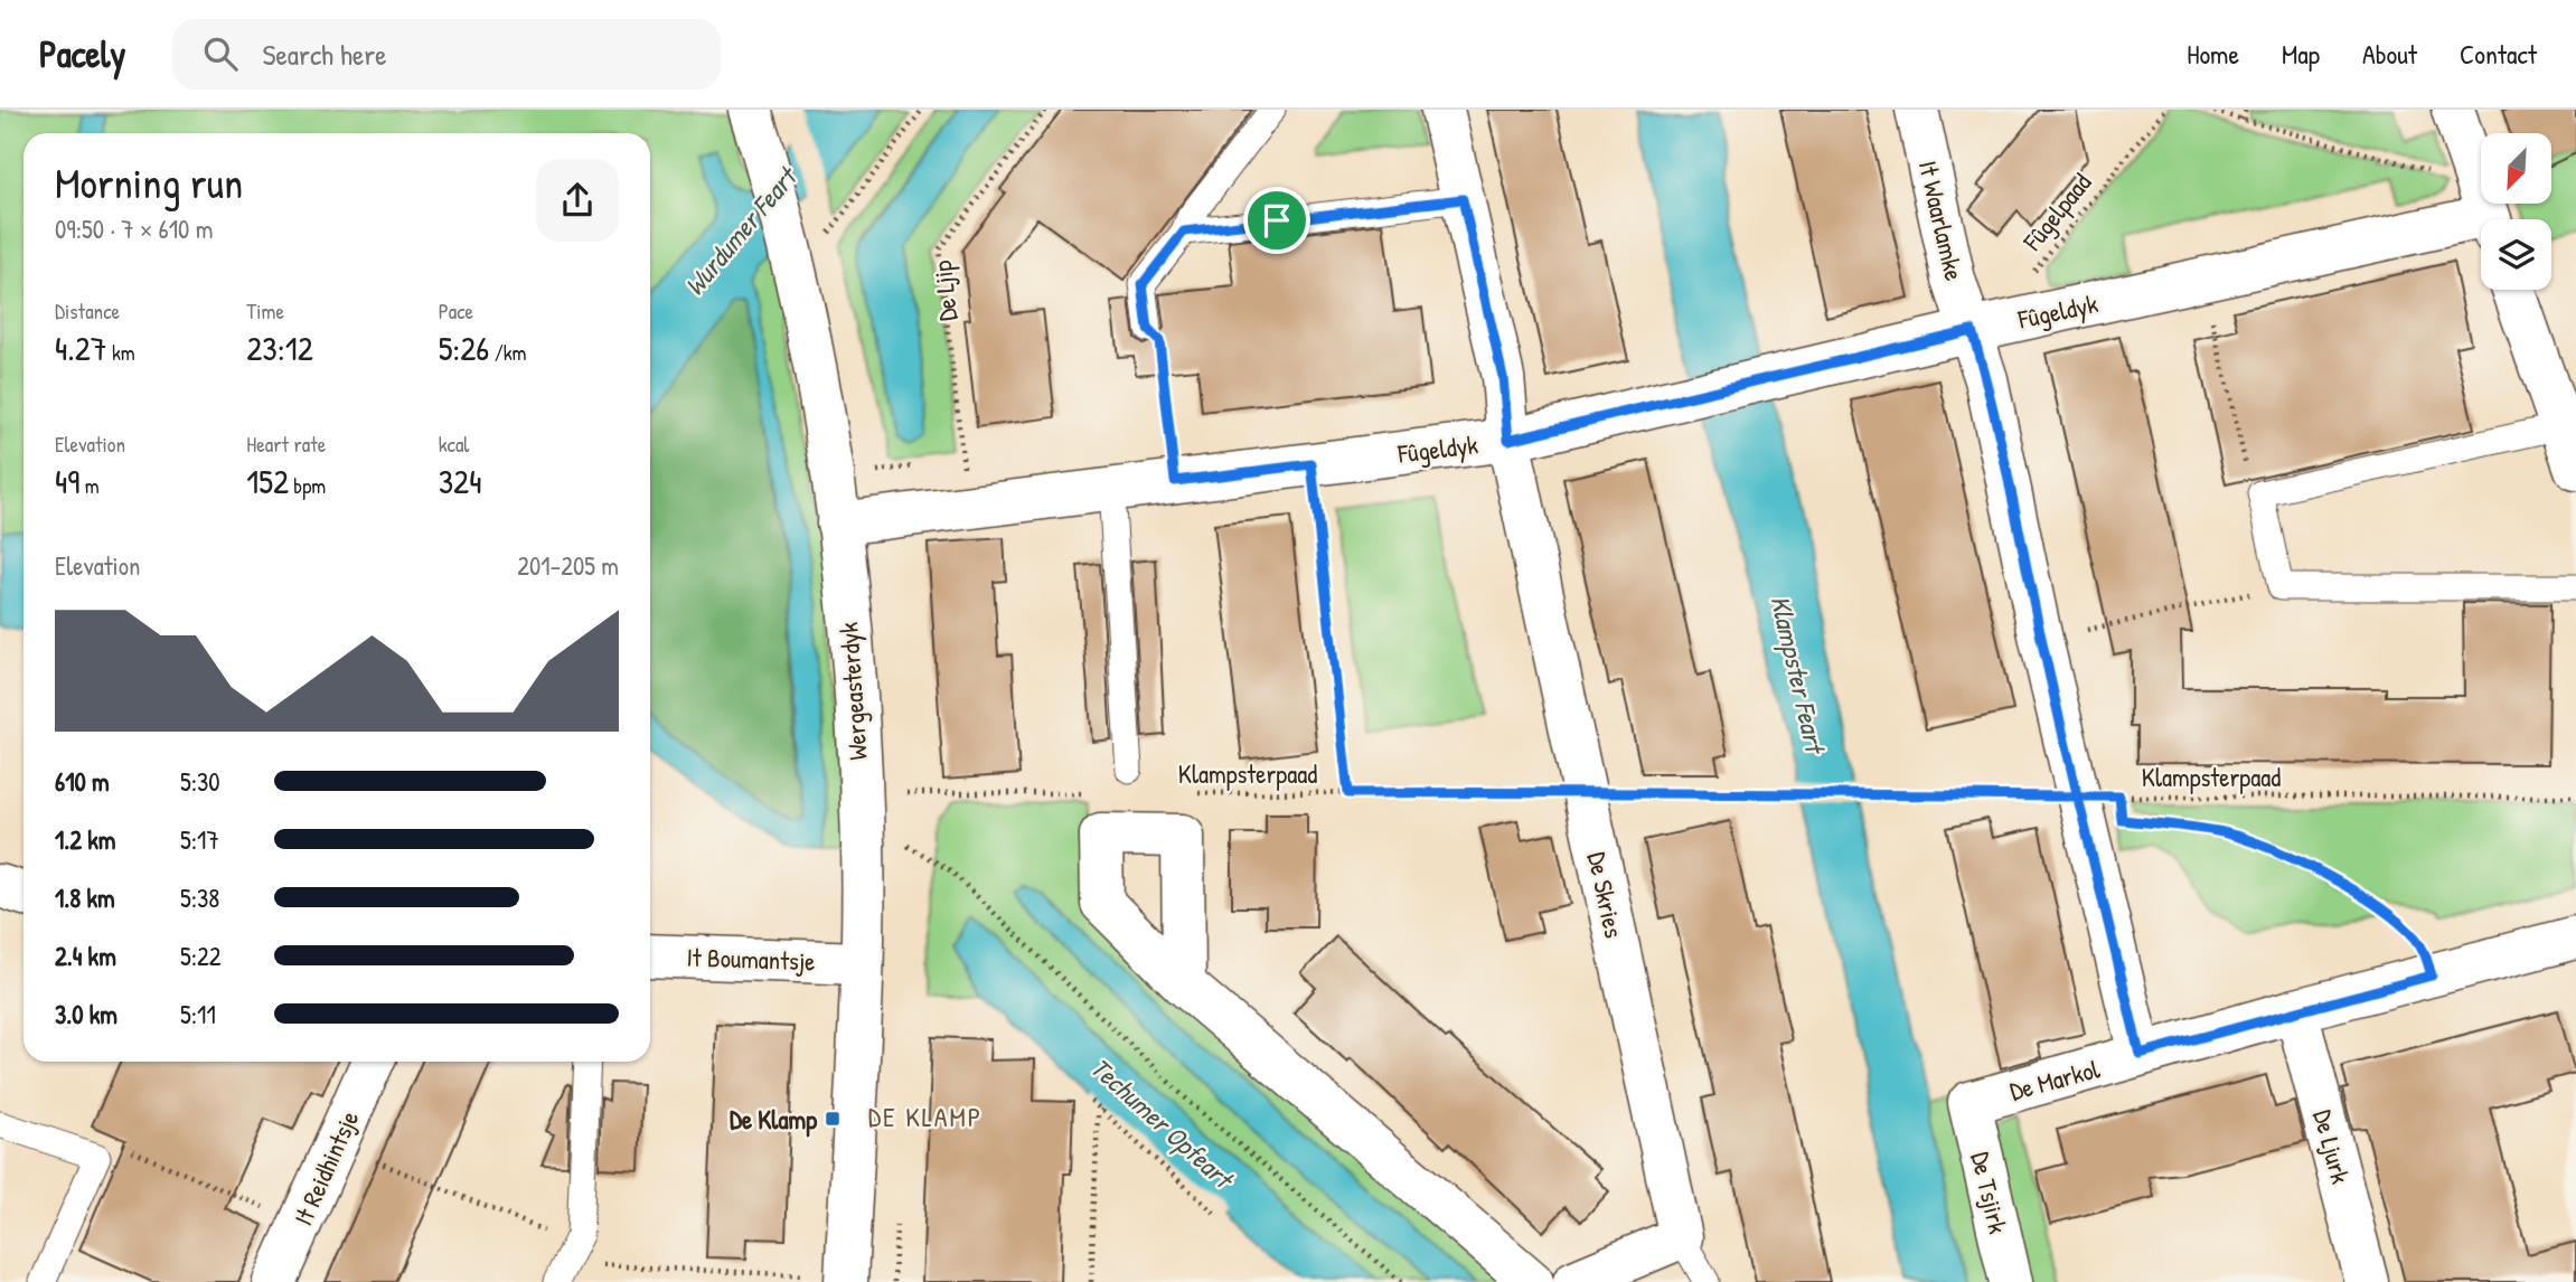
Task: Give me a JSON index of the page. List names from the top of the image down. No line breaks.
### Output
{"streets":{"street":["It Waarlamke","Fûgeldyk","Wergeasterdyk","De Skries","It Boumantsje","De Markol","De Ljurk","It Reidhintsje","De Tsjirk"],"path":["Fûgelpaad","De Ljip","Klampsterpaad"]},"crossings":[["It Waarlamke","Fûgeldyk"],["De Ljip","Fûgeldyk"],["Fûgeldyk","Wergeasterdyk"],["Fûgeldyk","De Skries"],["Wergeasterdyk","It Boumantsje"],["Klampsterpaad","De Skries"],["De Markol","De Ljurk"],["De Markol","De Tsjirk"]],"districts":["DE KLAMP"],"water":["Wurdumer Feart","Klampster Feart","Techumer Opfeart"],"places":{"transit":["De Klamp"]},"north":"bottom left","page":{"header":"Pacely","search":"Search here","nav":["Home","Map","About","Contact"],"heading":["Morning run","09:50 · 7 × 610 m"],"stats":[["Distance","4.27 km"],["Time","23:12"],["Pace","5:26 /km"],["Elevation","49 m"],["Heart rate","152 bpm"],["kcal","324"]],"chart":["Elevation","201–205 m"],"list":[{"name":"610 m","note":"5:30"},{"name":"1.2 km","note":"5:17"},{"name":"1.8 km","note":"5:38"},{"name":"2.4 km","note":"5:22"},{"name":"3.0 km","note":"5:11"}]}}
